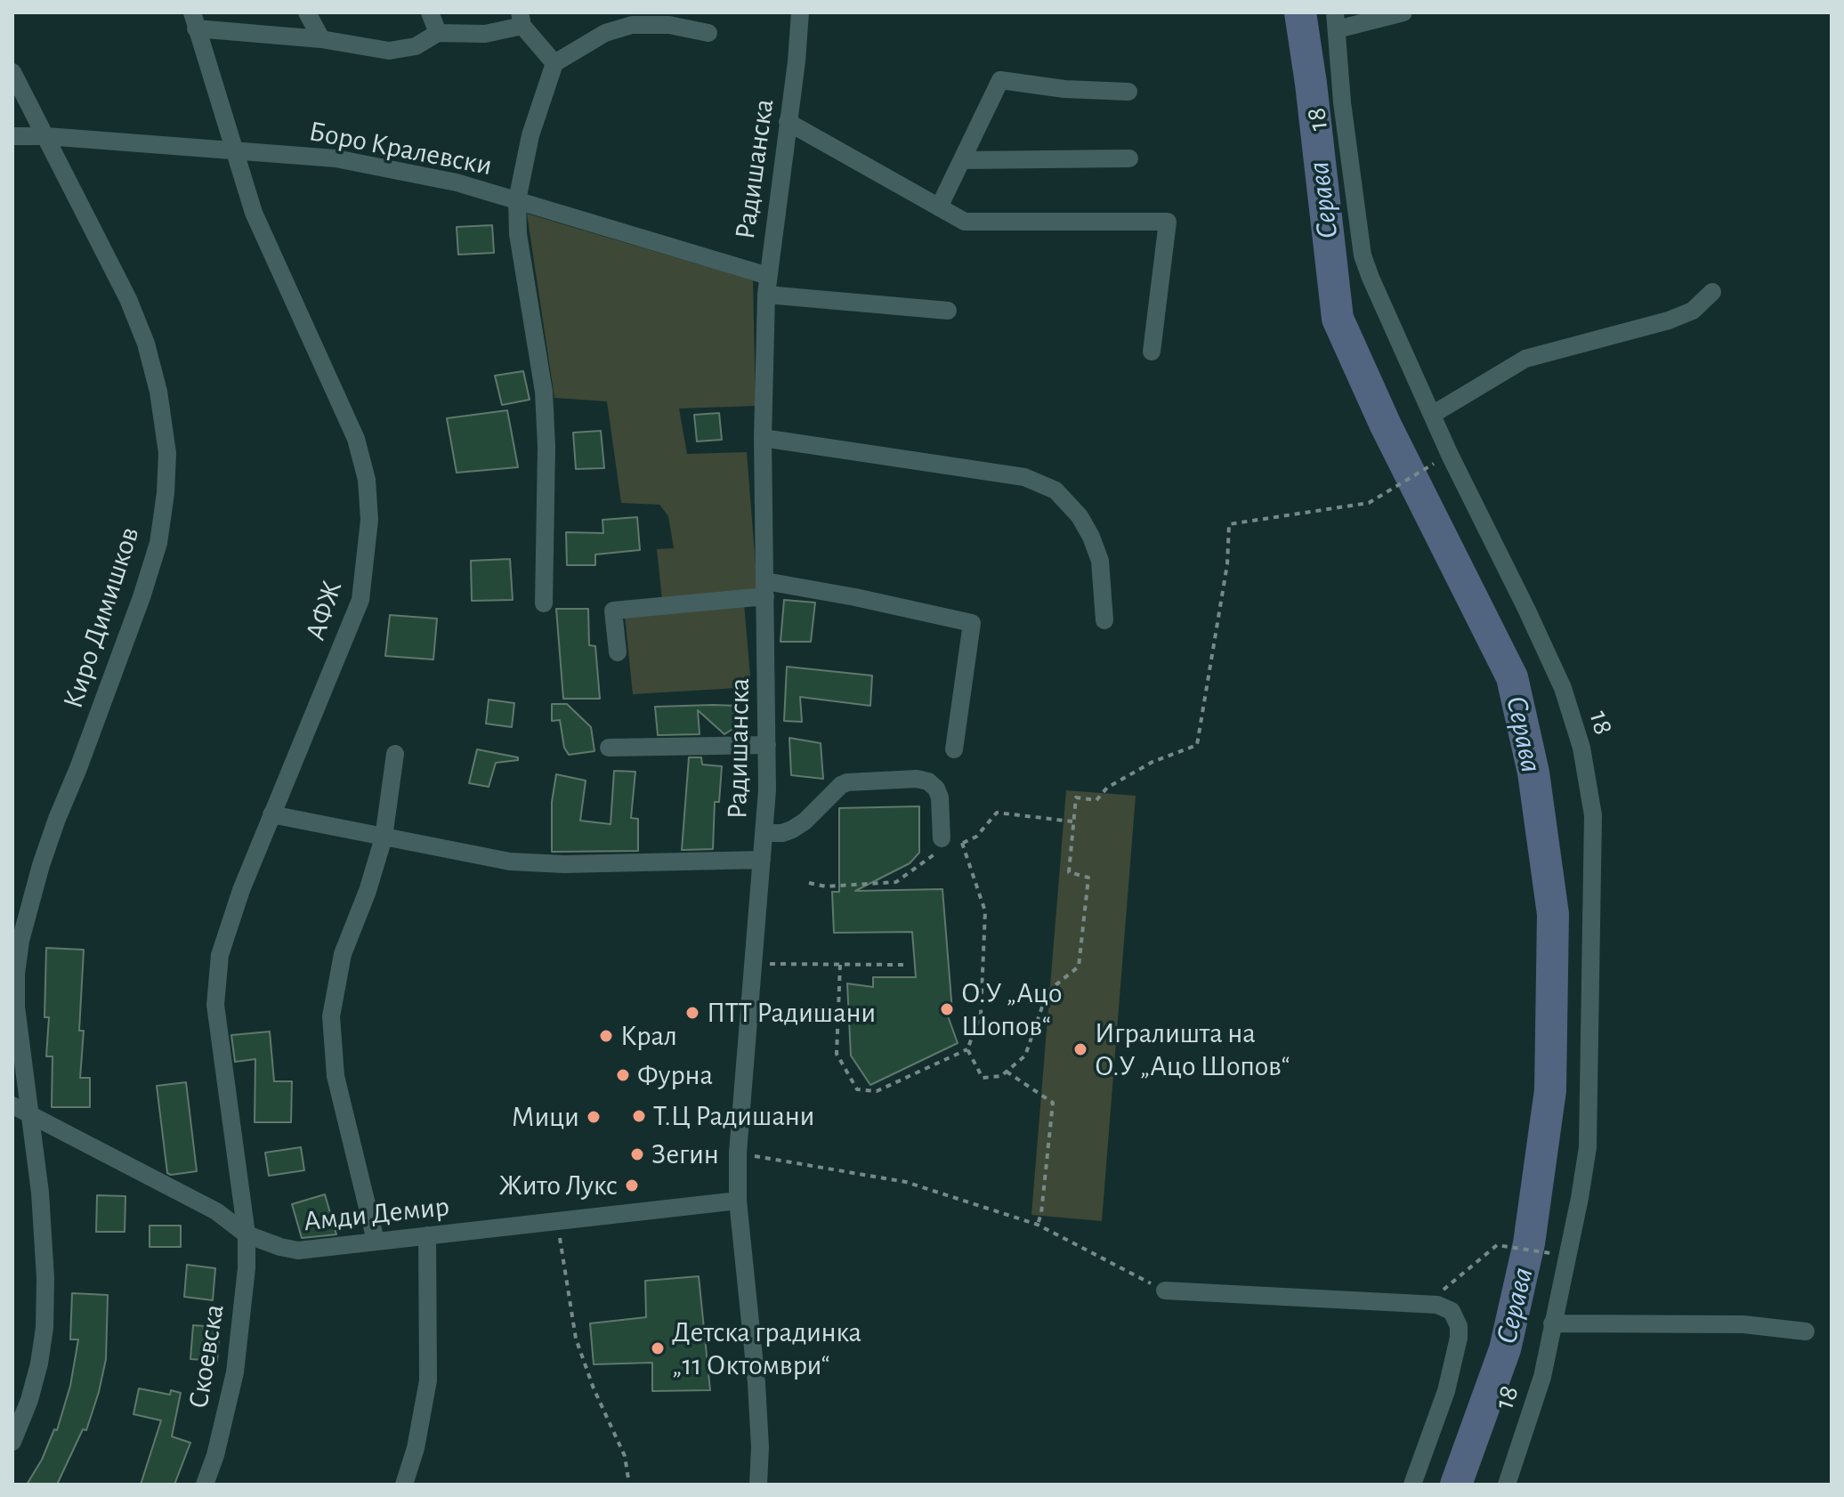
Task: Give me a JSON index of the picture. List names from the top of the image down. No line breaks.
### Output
{"streets":{"street":["18","Боро Кралевски","Радишанска","АФЖ","Киро Димишков","Амди Демир","Скоевска"]},"crossings":[["Боро Кралевски","Радишанска"],["Боро Кралевски","АФЖ"],["Боро Кралевски","Киро Димишков"],["Радишанска","Амди Демир"],["АФЖ","Амди Демир"],["АФЖ","Скоевска"],["Киро Димишков","Амди Демир"],["Амди Демир","Скоевска"]],"water":["Серава"],"places":["О.У „Ацо Шопов“","ПТТ Радишани","Крал","Игралишта на О.У „Ацо Шопов“","Фурна","Т.Ц Радишани","Мици","Зегин","Жито Лукс","Детска градинка „11 Октомври“"]}
